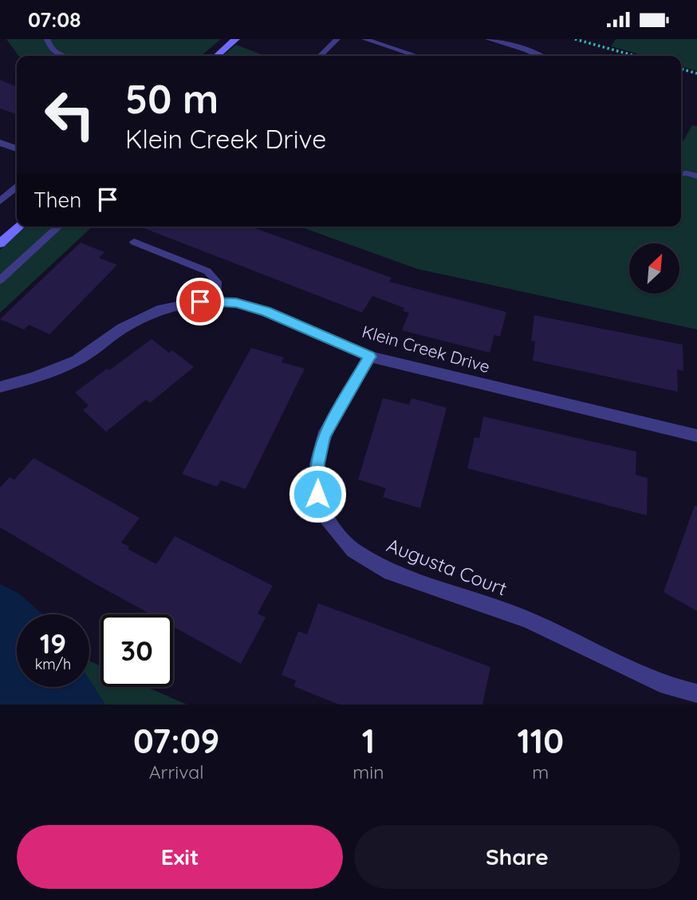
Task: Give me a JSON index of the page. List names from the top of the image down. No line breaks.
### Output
{"streets":{"street":["Klein Creek Drive","Augusta Court"]},"crossings":[["Klein Creek Drive","Augusta Court"]],"north":"top right","page":{"status":"07:08","turn":["50 m","Klein Creek Drive"],"then":"Then","speed":"19 km/h","limit":"30","eta":["07:09","Arrival","1","min","110","m"],"buttons":["Exit","Share"]}}
